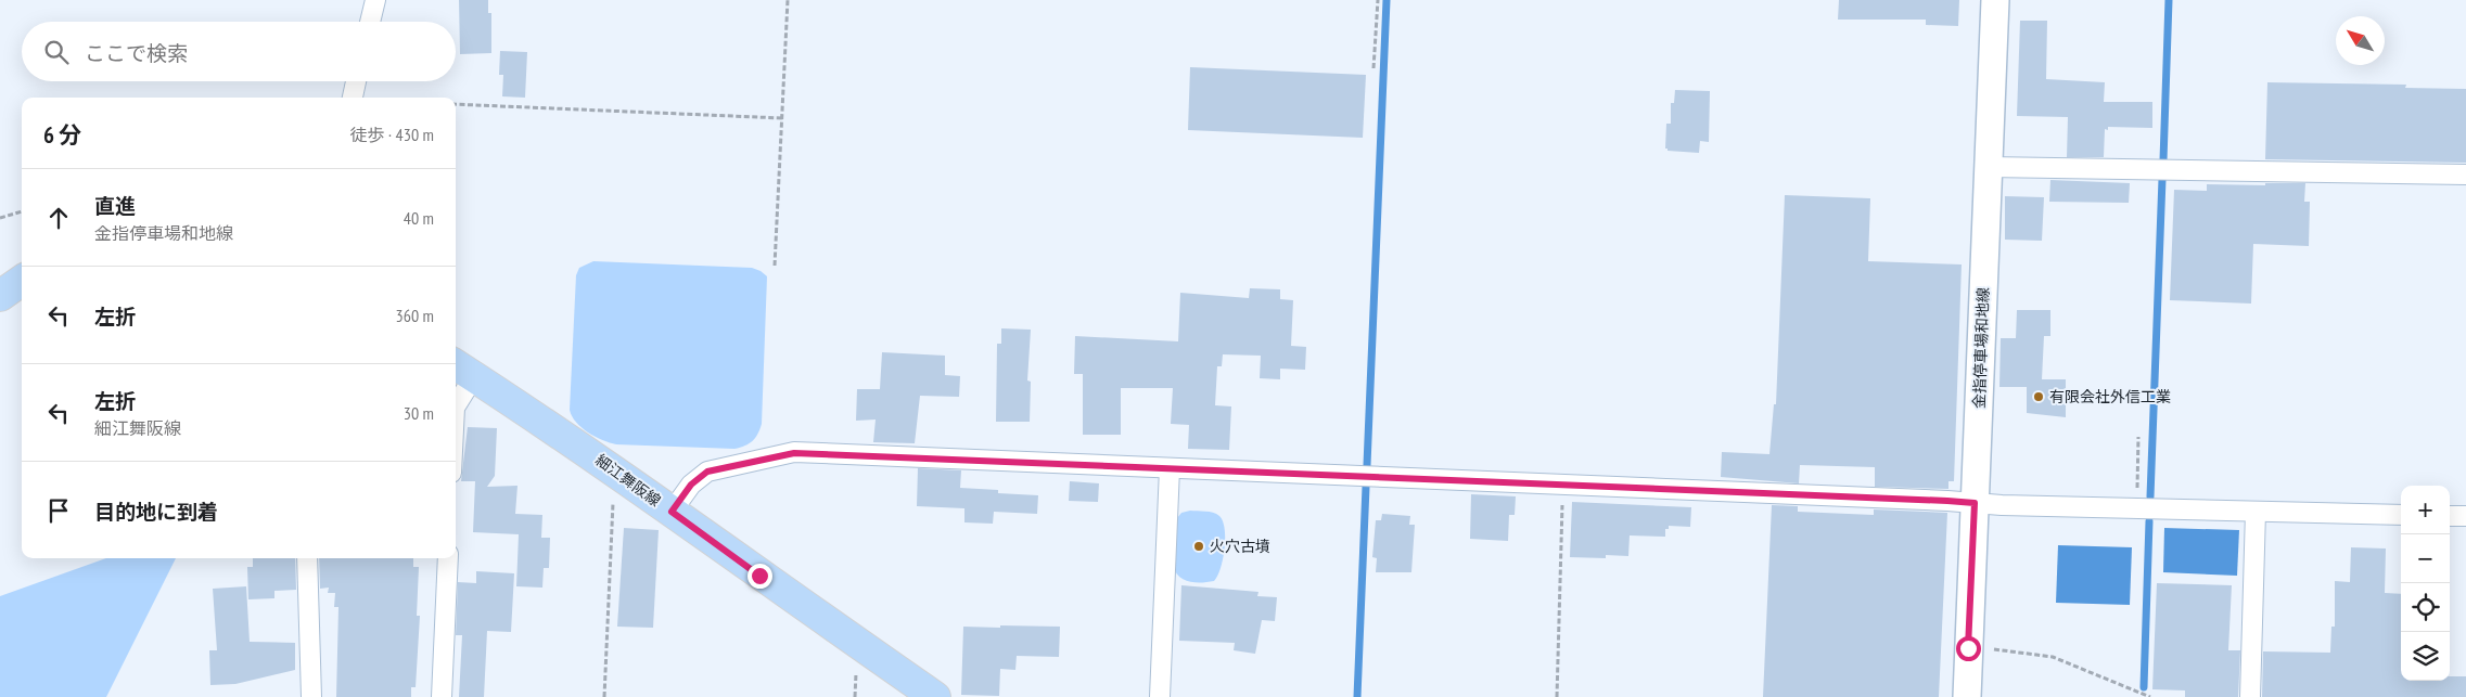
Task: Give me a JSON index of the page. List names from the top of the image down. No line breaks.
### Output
{"streets":{"main road":["金指停車場和地線","細江舞阪線"]},"places":["有限会社外信工業","火穴古墳"],"north":"top left","page":{"search":"ここで検索","heading":["6 分","徒歩 · 430 m"],"list":[["直進","金指停車場和地線","40 m"],["左折","360 m"],["左折","細江舞阪線","30 m"],"目的地に到着"],"map_buttons":["+","−"]}}
